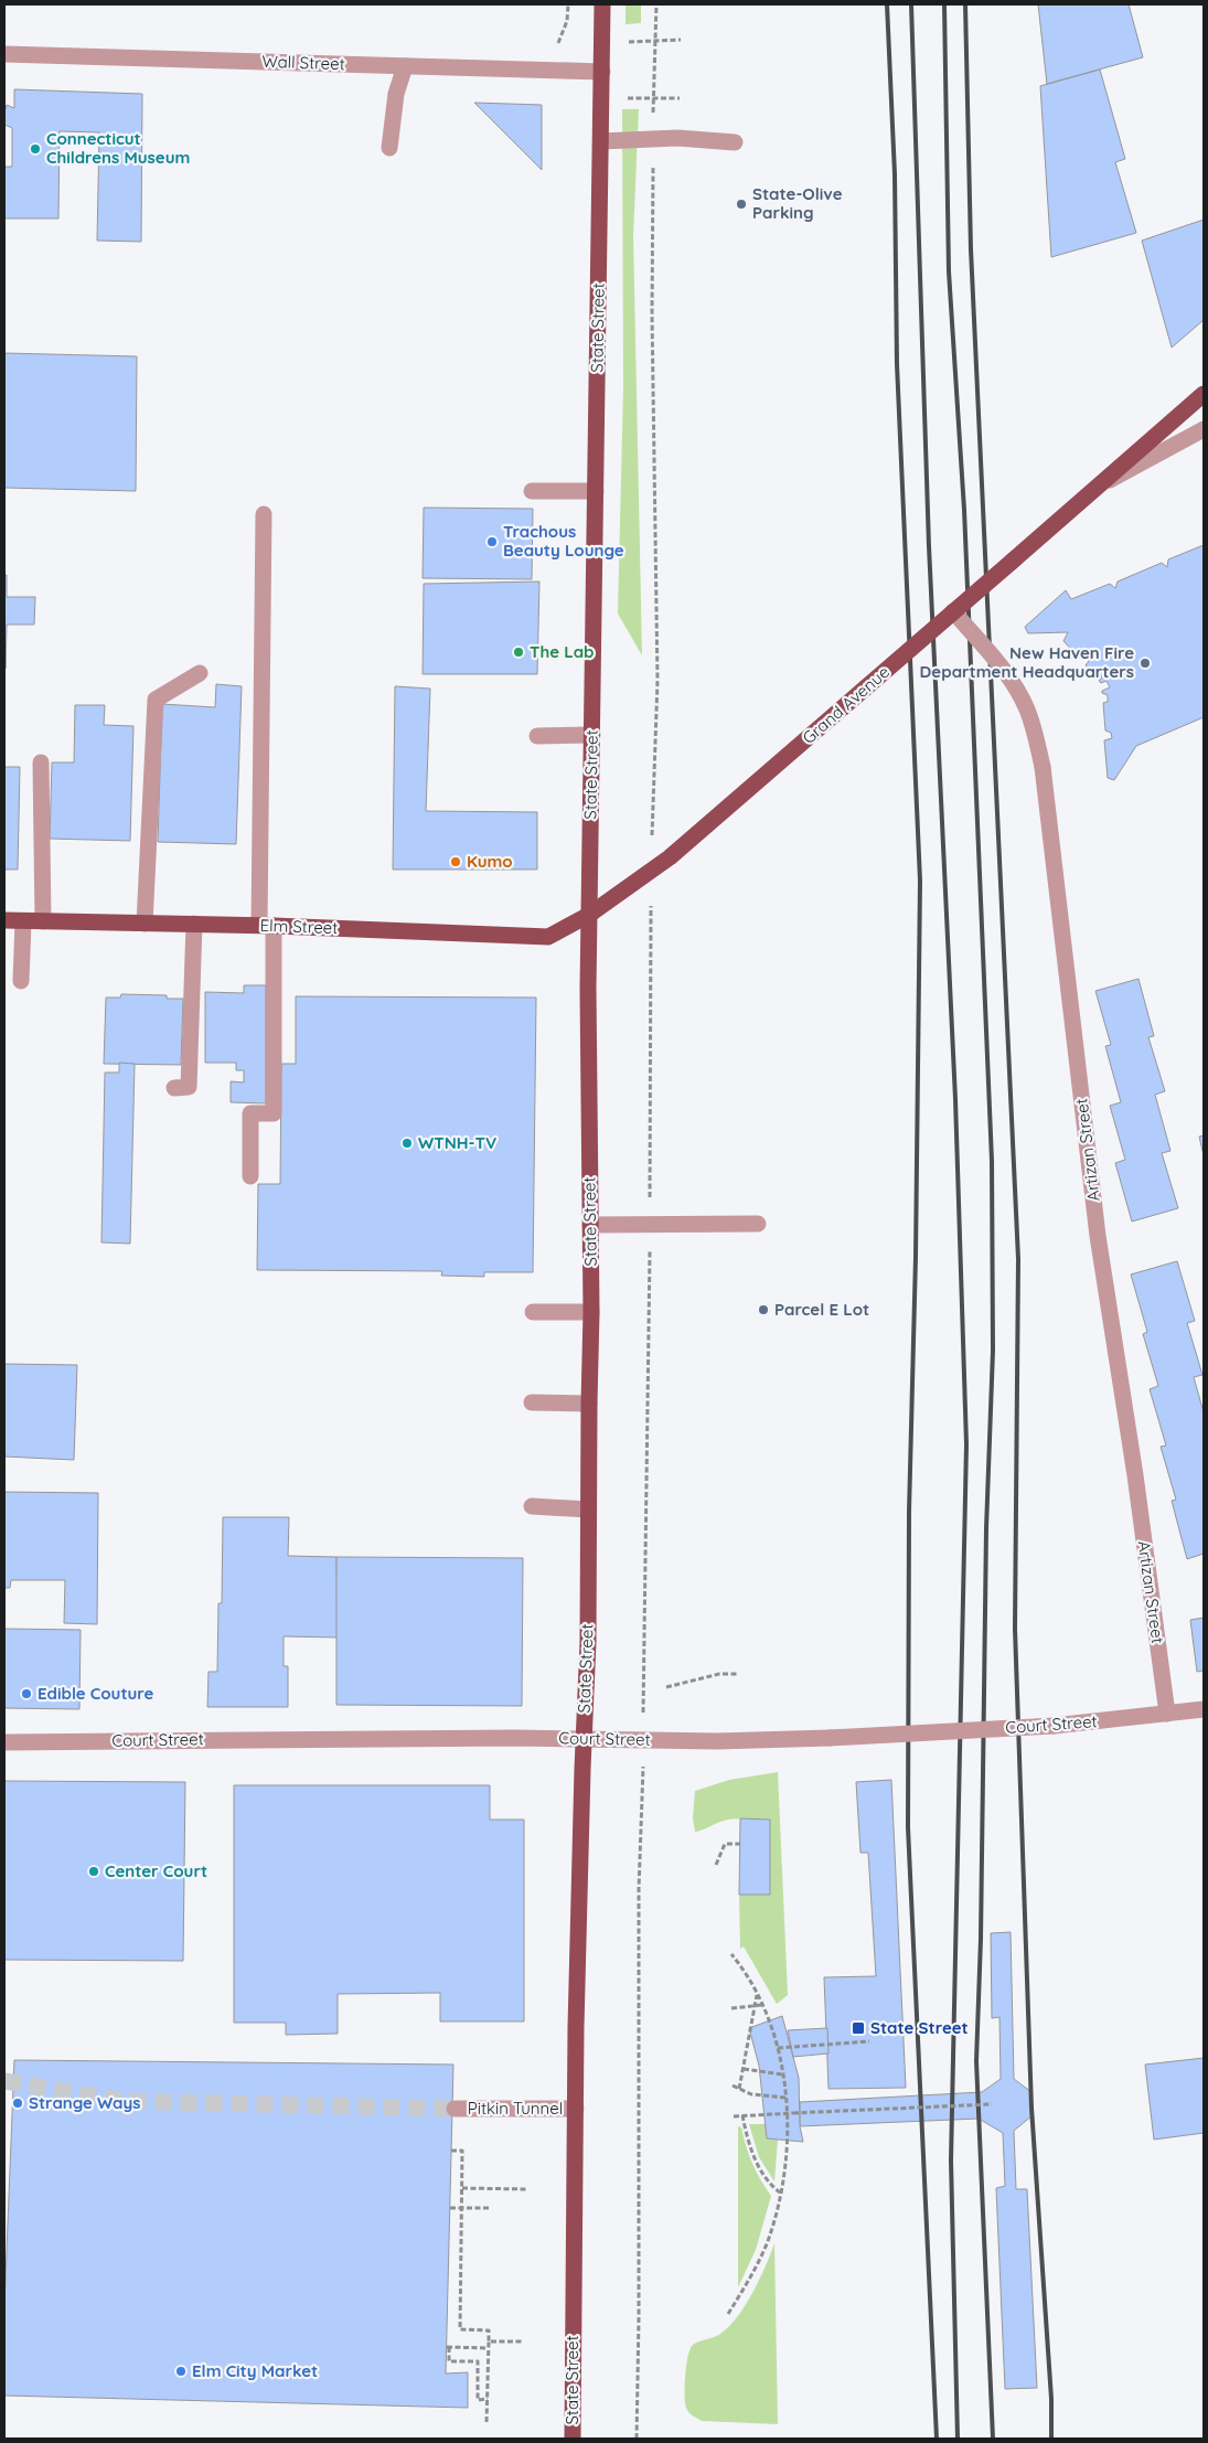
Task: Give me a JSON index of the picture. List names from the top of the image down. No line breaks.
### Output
{"streets":{"main road":["State Street","Grand Avenue","Elm Street"],"street":["Wall Street","Artizan Street","Court Street","Pitkin Tunnel"]},"crossings":[["Wall Street","State Street"],["State Street","Grand Avenue"],["State Street","Elm Street"],["State Street","Court Street"],["State Street","Pitkin Tunnel"],["Grand Avenue","Elm Street"],["Grand Avenue","Artizan Street"],["Artizan Street","Court Street"]],"places":{"other":["Connecticut Childrens Museum","State-Olive Parking","Trachous Beauty Lounge","The Lab","New Haven Fire Department Headquarters","Kumo","WTNH-TV","Parcel E Lot","Edible Couture","Center Court","Strange Ways","Elm City Market"],"transit":["State Street"]}}
